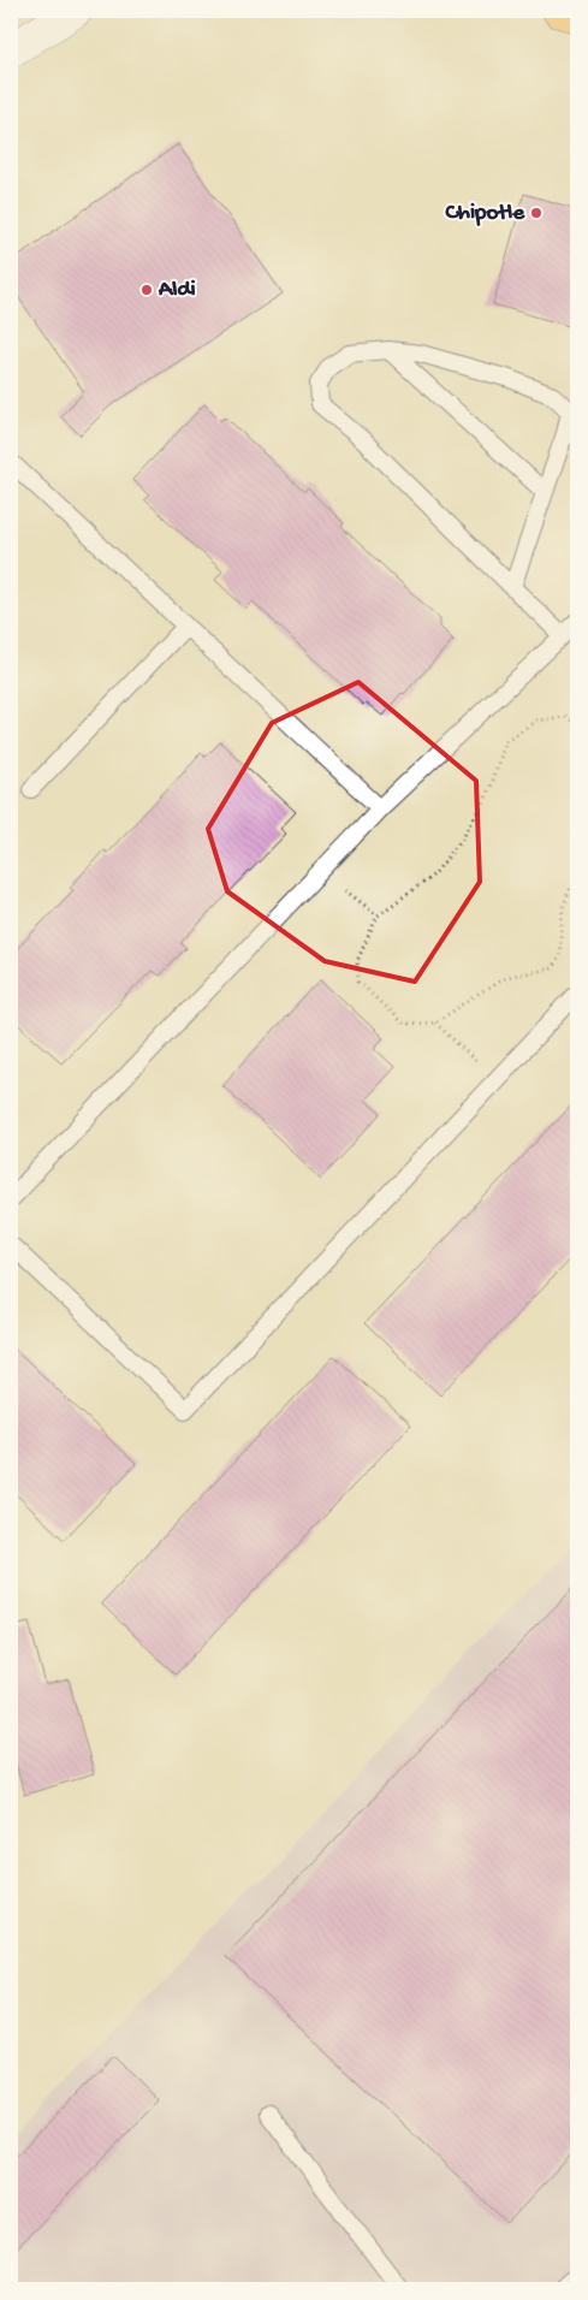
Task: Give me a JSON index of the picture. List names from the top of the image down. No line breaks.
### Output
{"places":["Chipotle","Aldi"]}
